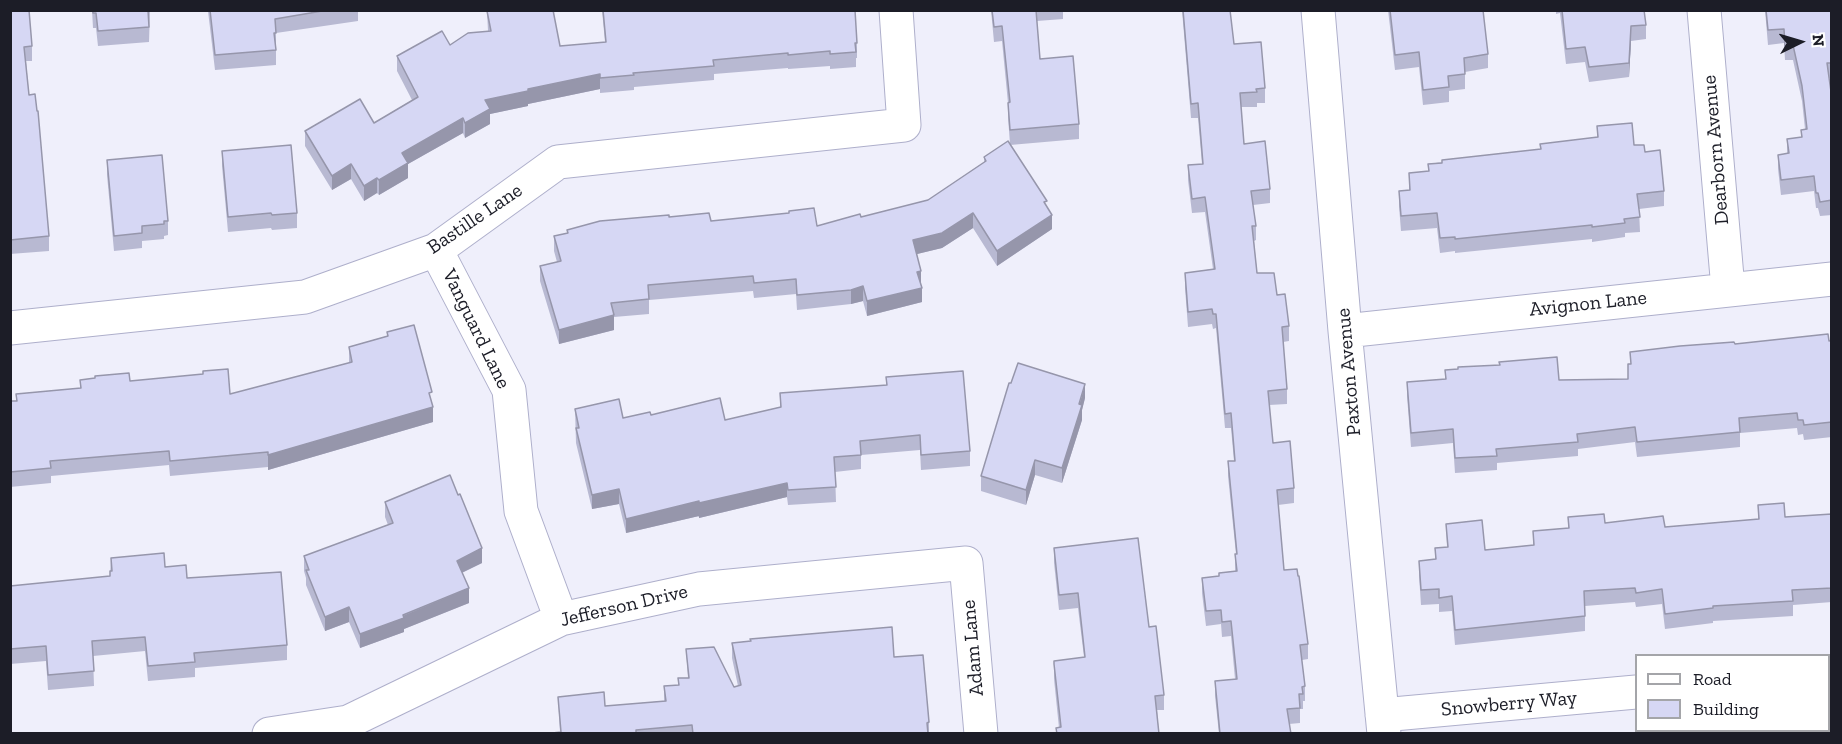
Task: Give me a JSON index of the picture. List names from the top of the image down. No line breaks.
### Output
{"streets":{"street":["Dearborn Avenue","Bastille Lane","Avignon Lane","Vanguard Lane","Paxton Avenue","Jefferson Drive","Adam Lane","Snowberry Way"]},"crossings":[["Dearborn Avenue","Avignon Lane"],["Bastille Lane","Vanguard Lane"],["Avignon Lane","Paxton Avenue"],["Vanguard Lane","Jefferson Drive"],["Paxton Avenue","Snowberry Way"],["Jefferson Drive","Adam Lane"]],"legend":["Road","Building"],"north":"right"}
